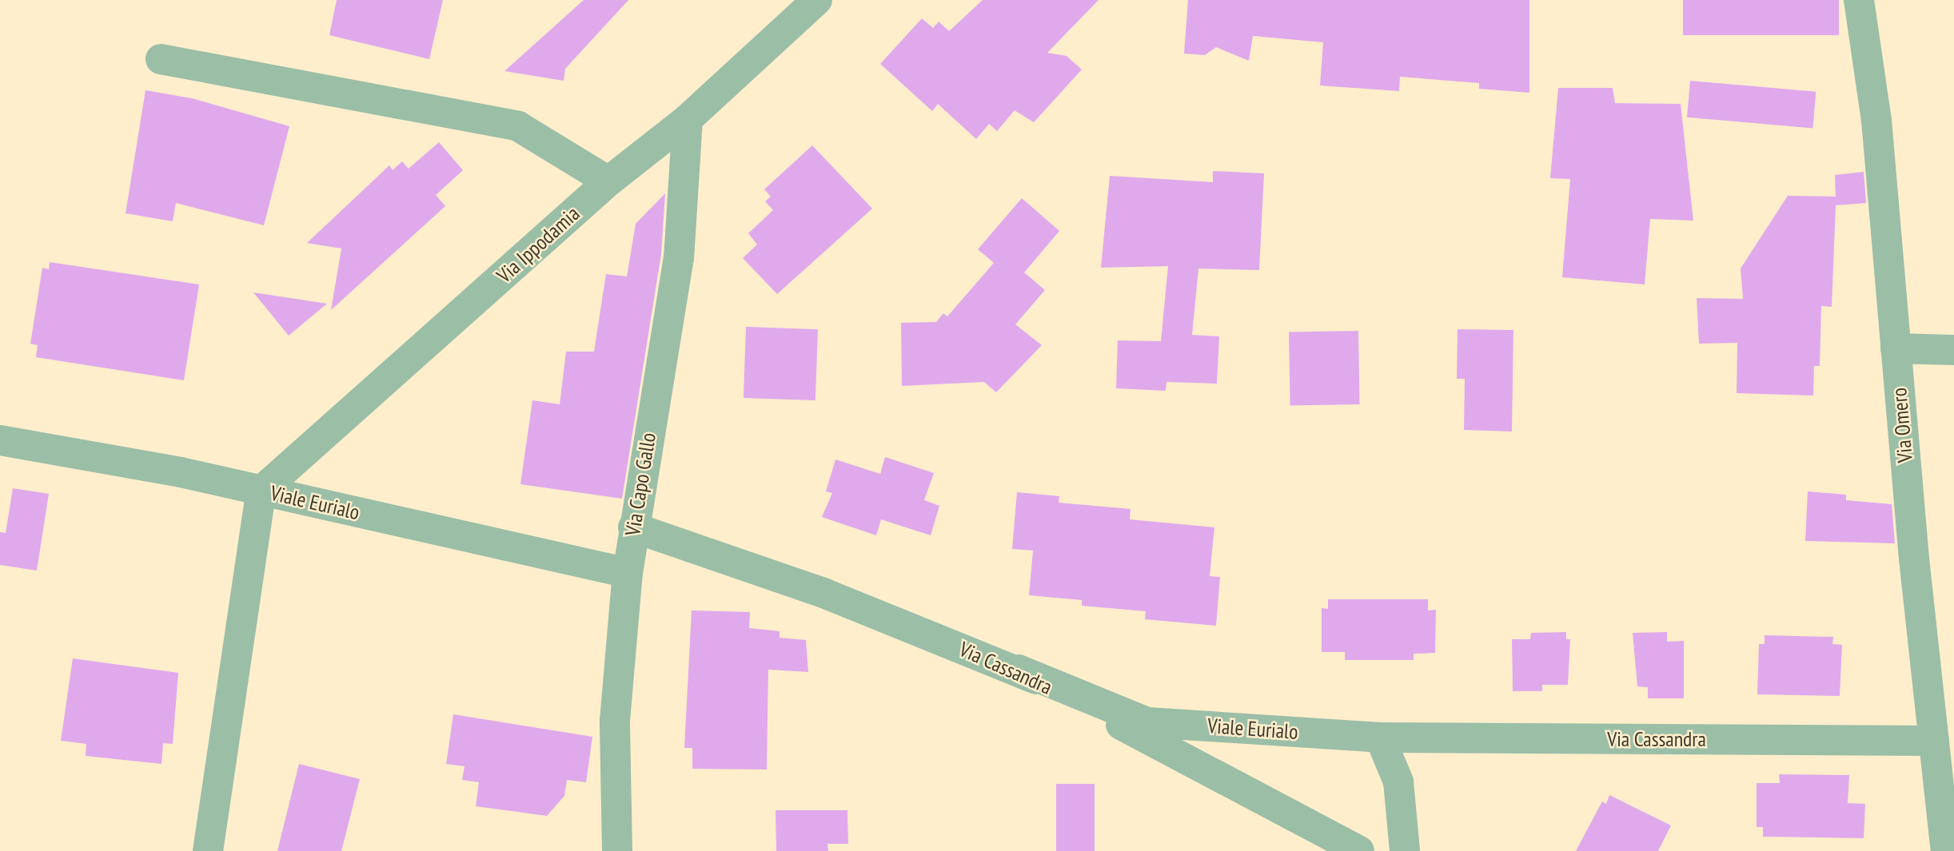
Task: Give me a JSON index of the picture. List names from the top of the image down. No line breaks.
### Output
{"streets":{"street":["Via Ippodamia","Via Omero","Via Capo Gallo","Viale Eurialo","Via Cassandra"]},"crossings":[["Via Ippodamia","Via Capo Gallo"],["Via Ippodamia","Viale Eurialo"],["Via Omero","Via Cassandra"],["Via Capo Gallo","Viale Eurialo"],["Via Capo Gallo","Via Cassandra"],["Viale Eurialo","Via Cassandra"]]}
